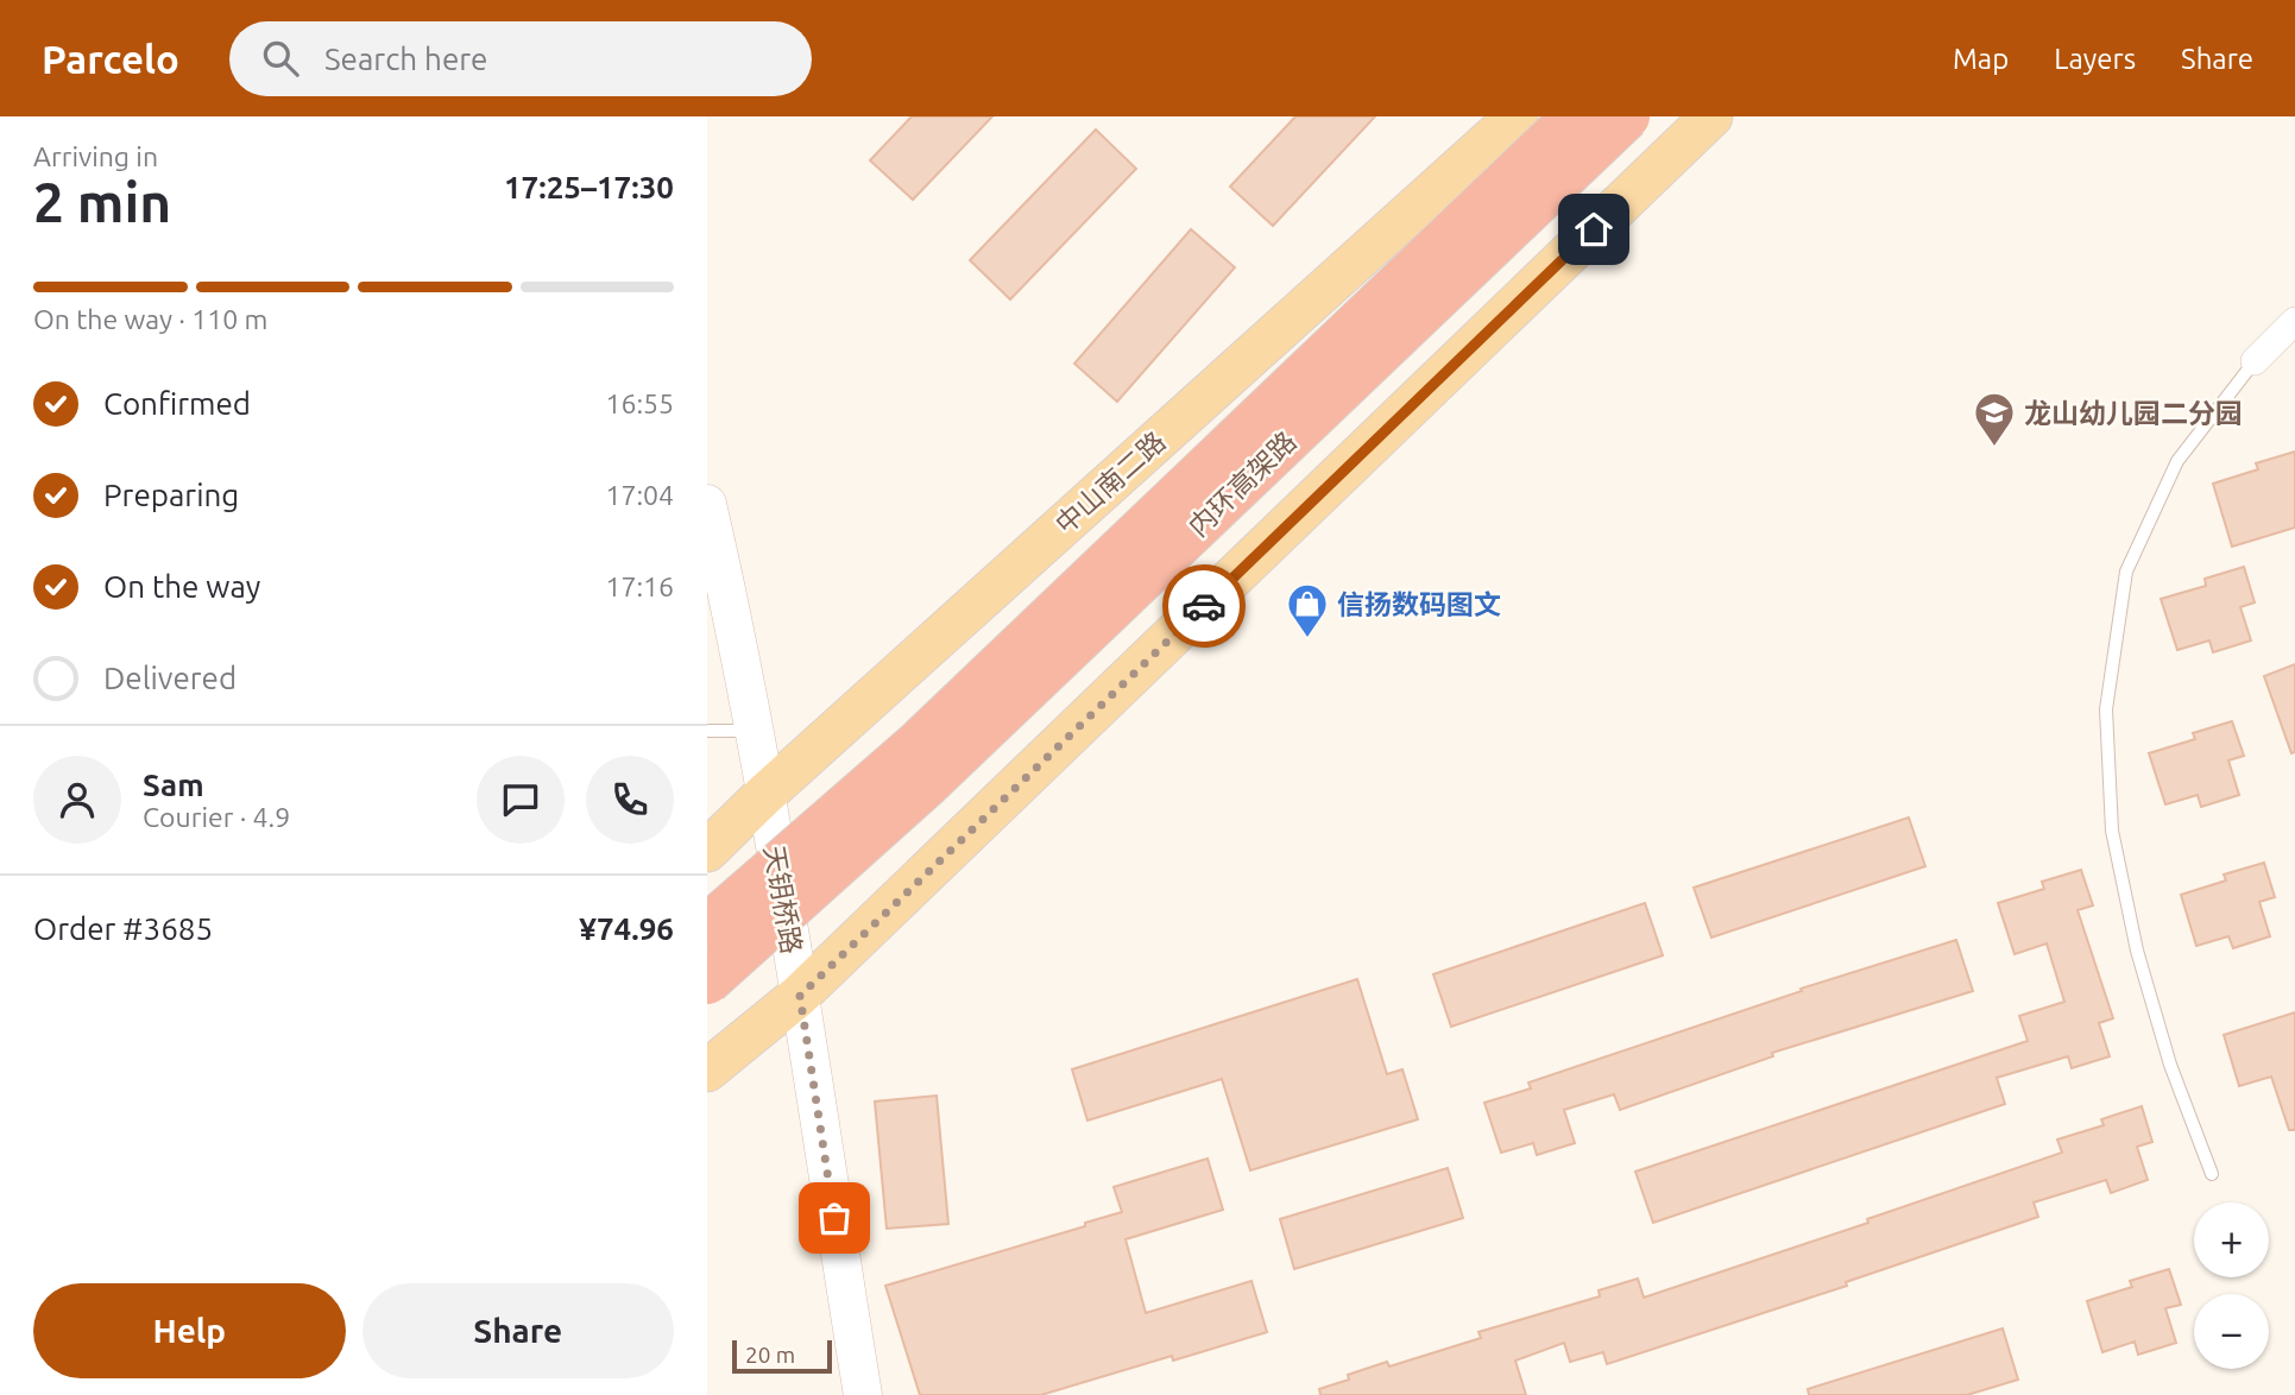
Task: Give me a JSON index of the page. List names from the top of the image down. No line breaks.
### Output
{"streets":{"highway":["内环高架路"],"main road":["中山南二路"],"street":["天钥桥路"]},"crossings":[["中山南二路","天钥桥路"]],"places":{"school or university":["龙山幼儿园二分园"],"shop":["信扬数码图文"]},"scale_bar":"20 m","page":{"header":"Parcelo","search":"Search here","nav":["Map","Layers","Share"],"heading":["2 min","Arriving in","17:25–17:30"],"panel":["Sam","Courier · 4.9","Order #3685","¥74.96"],"bar":"On the way · 110 m","list":[["Confirmed","16:55"],["Preparing","17:04"],["On the way","17:16"],"Delivered"],"map_buttons":["+","−"],"buttons":["Help","Share"],"scale":"20 m"}}
